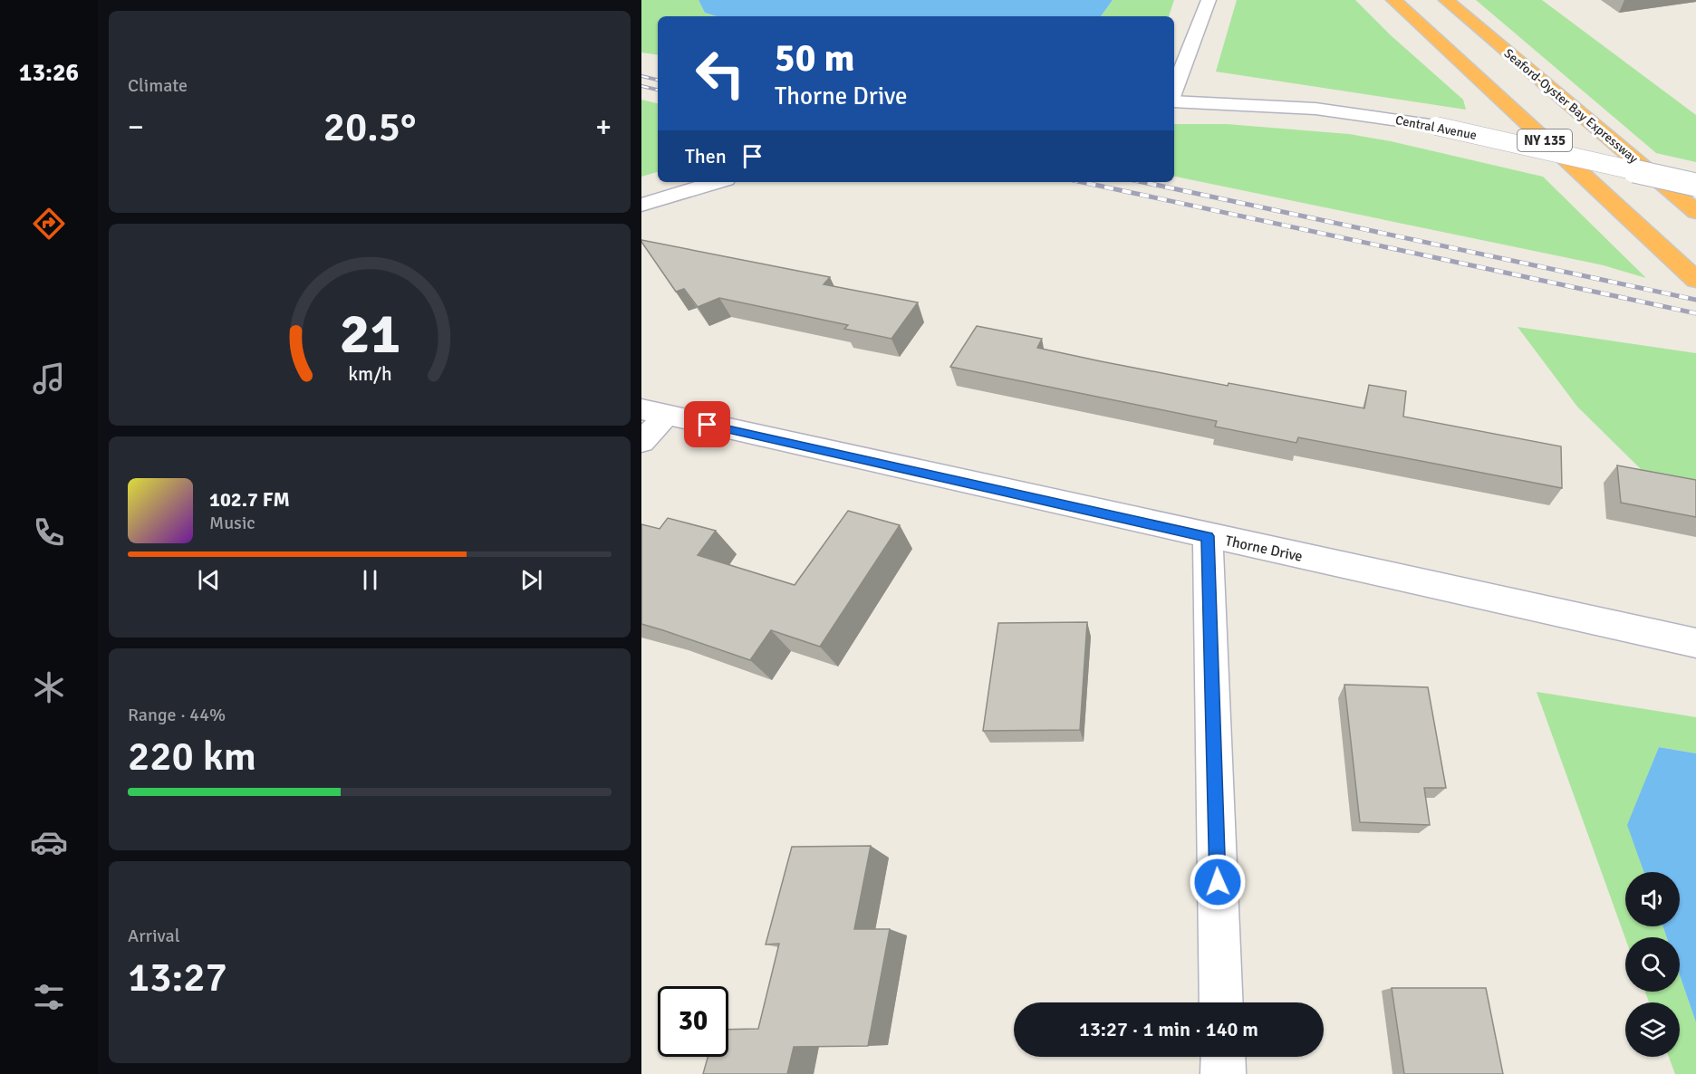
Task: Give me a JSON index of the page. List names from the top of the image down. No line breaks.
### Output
{"streets":{"highway":["Seaford-Oyster Bay Expressway","NY 135"],"street":["Central Avenue","Thorne Drive"]},"page":{"tabs":"13:26","tile":["Climate",["Range · 44%","220 km"],["Arrival","13:27"]],"turn":["50 m","Thorne Drive"],"heat":["−","20.5°","+"],"then":"Then","song":["102.7 FM","Music"],"limit":"30","trip":"13:27 · 1 min · 140 m","gauge":["21","km/h"]}}
